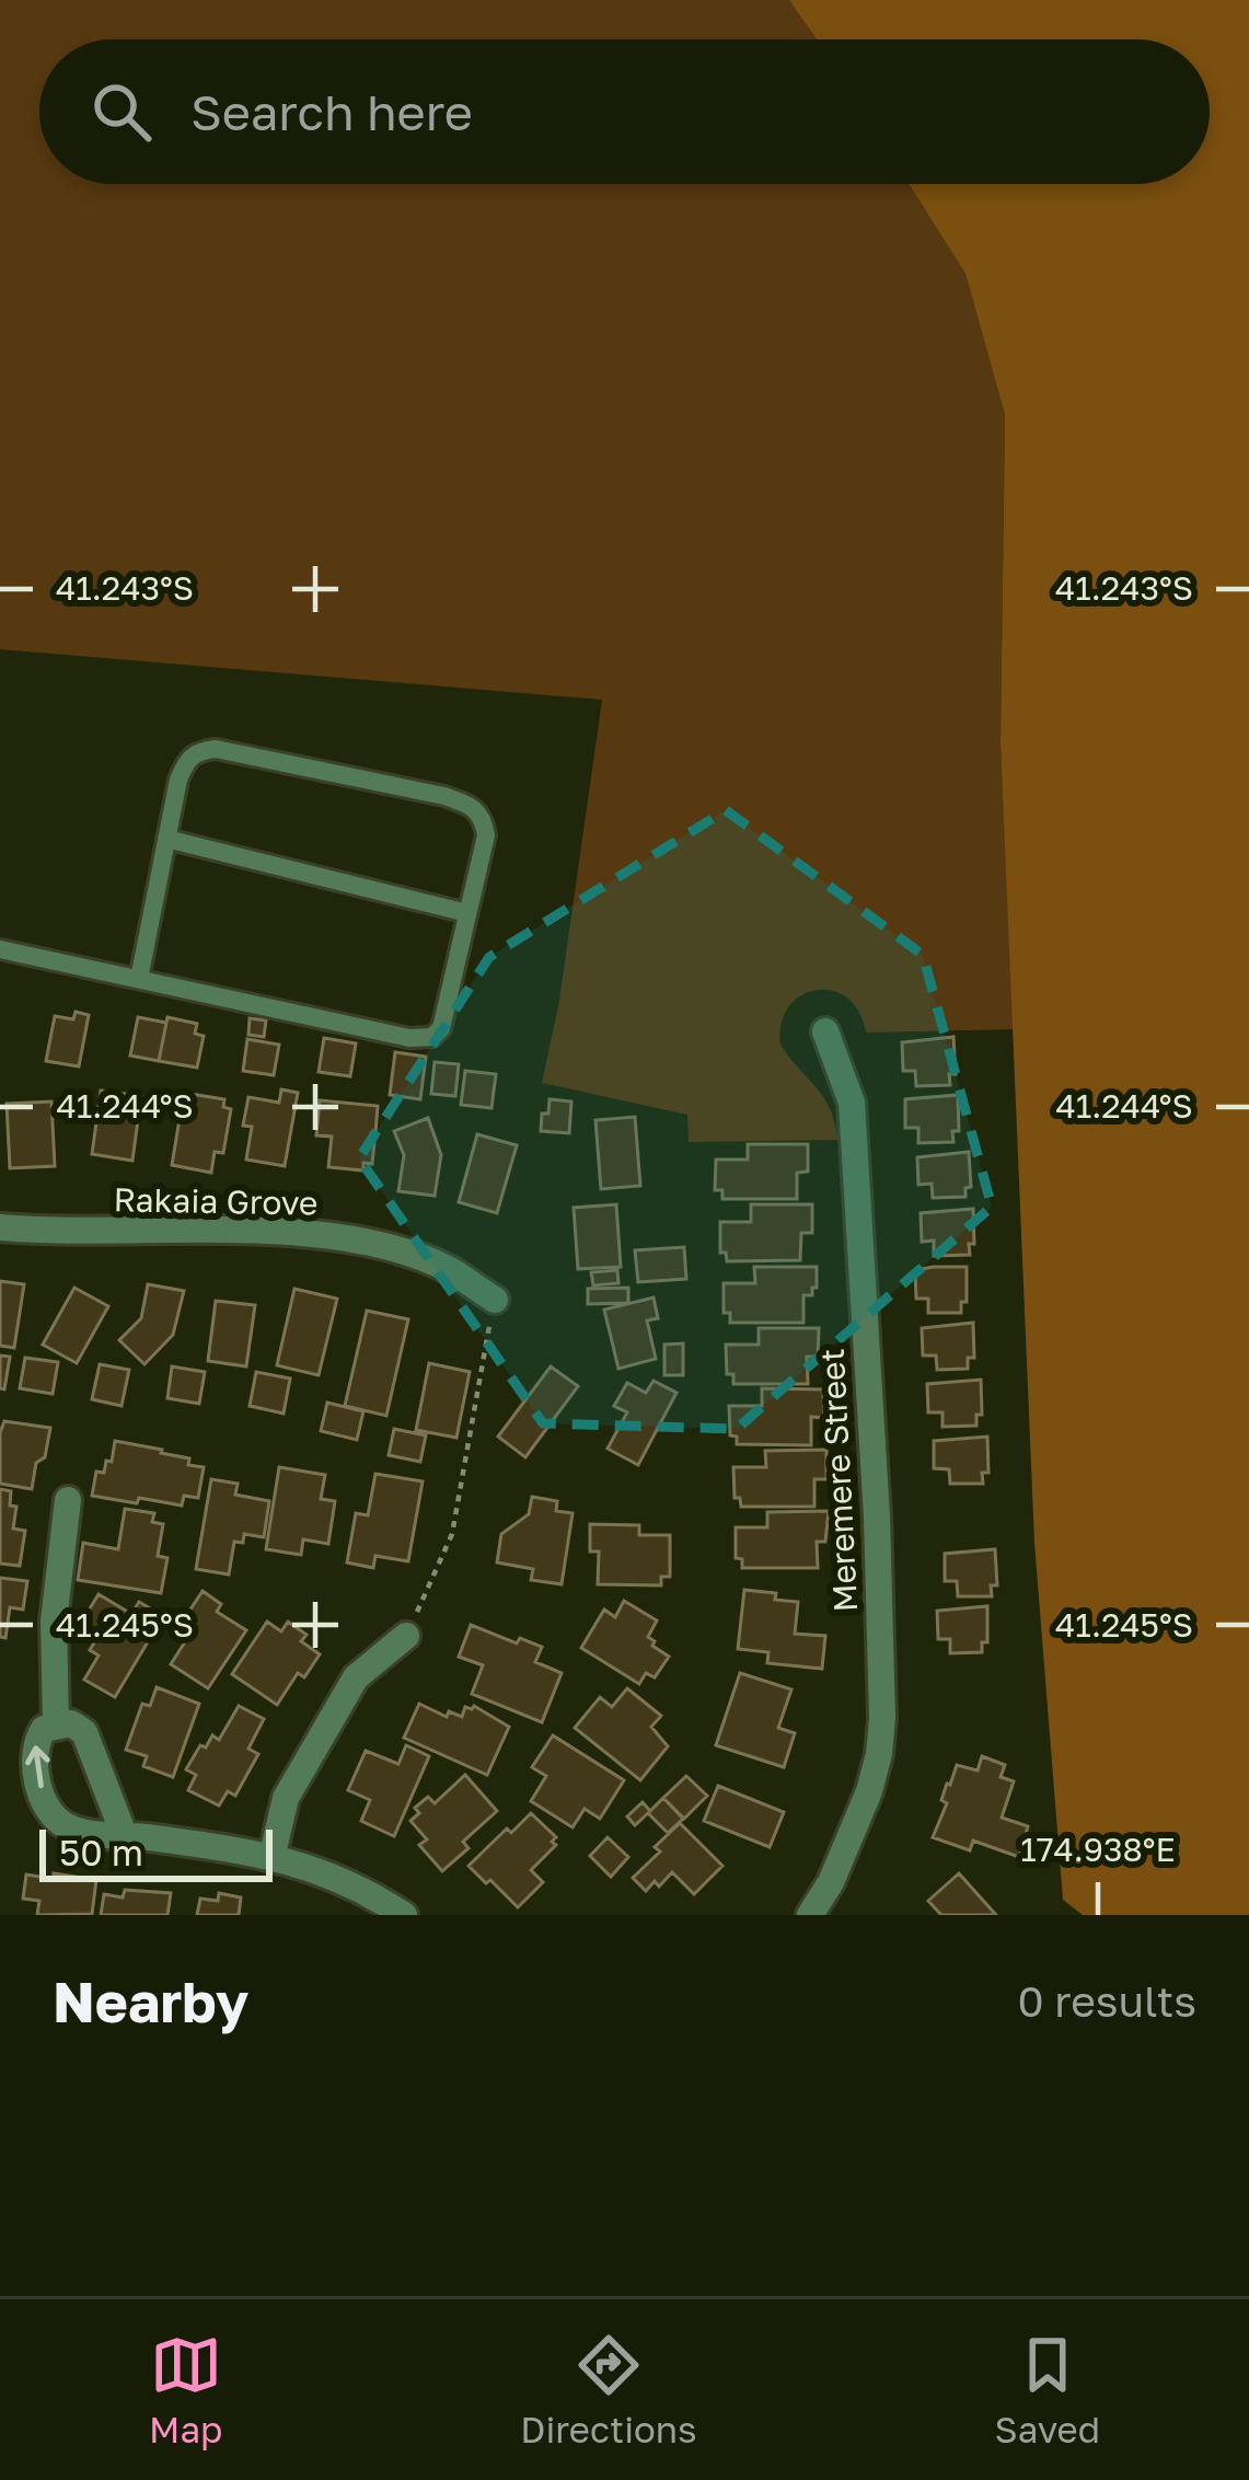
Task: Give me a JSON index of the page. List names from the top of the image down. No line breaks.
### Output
{"streets":{"street":["Rakaia Grove","Meremere Street"]},"scale_bar":"50 m","page":{"search":"Search here","scale":"50 m","heading":["Nearby","0 results"],"nav":["Map","Directions","Saved"]},"coordinates":["41.243°S","41.244°S","41.245°S","174.938°E"]}
